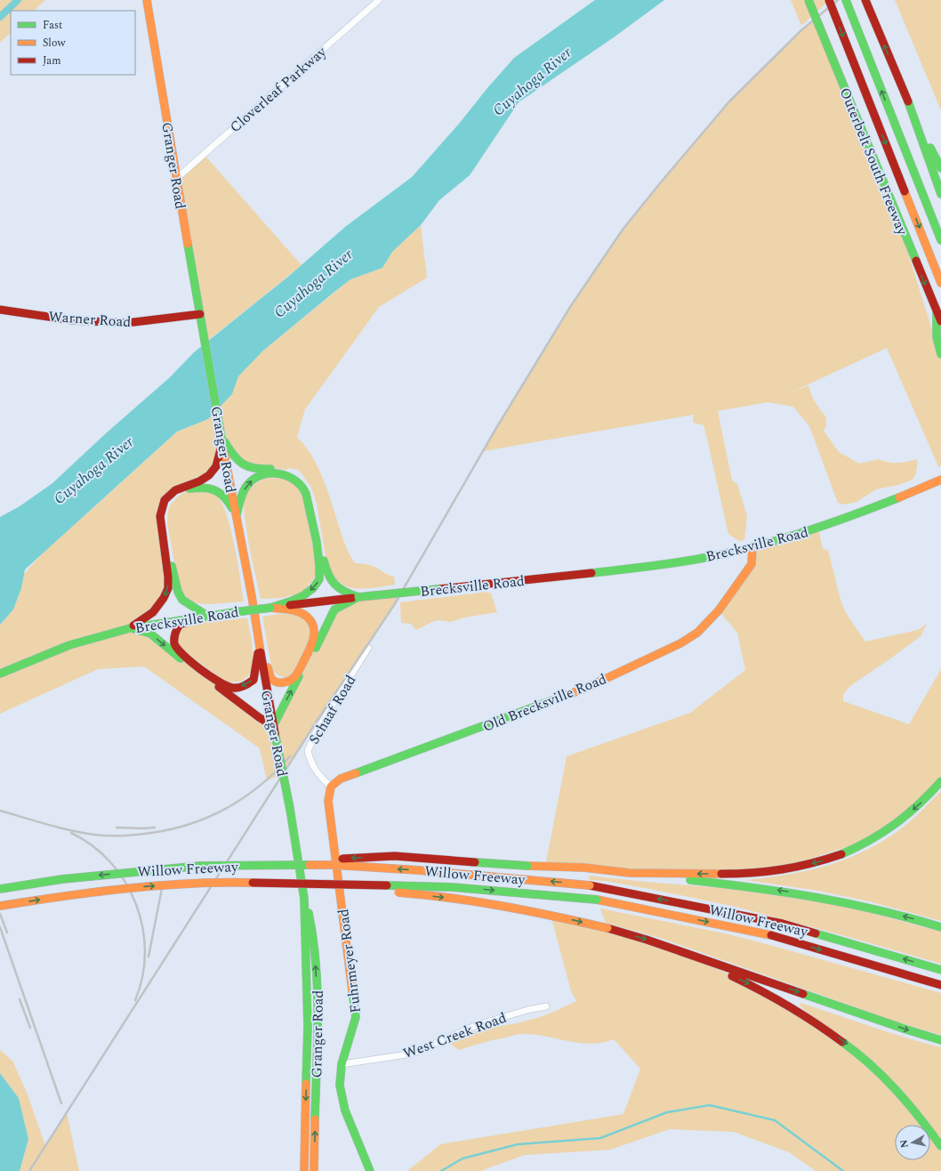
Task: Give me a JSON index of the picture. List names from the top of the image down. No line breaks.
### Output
{"streets":{"main road":["Outerbelt South Freeway","Granger Road","Warner Road","Brecksville Road","Old Brecksville Road","Willow Freeway","Fuhrmeyer Road"],"street":["Cloverleaf Parkway","Schaaf Road","West Creek Road"]},"crossings":[["Cloverleaf Parkway","Granger Road"],["Granger Road","Warner Road"],["Brecksville Road","Old Brecksville Road"],["Old Brecksville Road","Schaaf Road"],["Old Brecksville Road","Fuhrmeyer Road"],["Schaaf Road","Fuhrmeyer Road"],["Fuhrmeyer Road","West Creek Road"]],"water":["Cuyahoga River"],"legend":["Fast","Slow","Jam"],"north":"left"}
